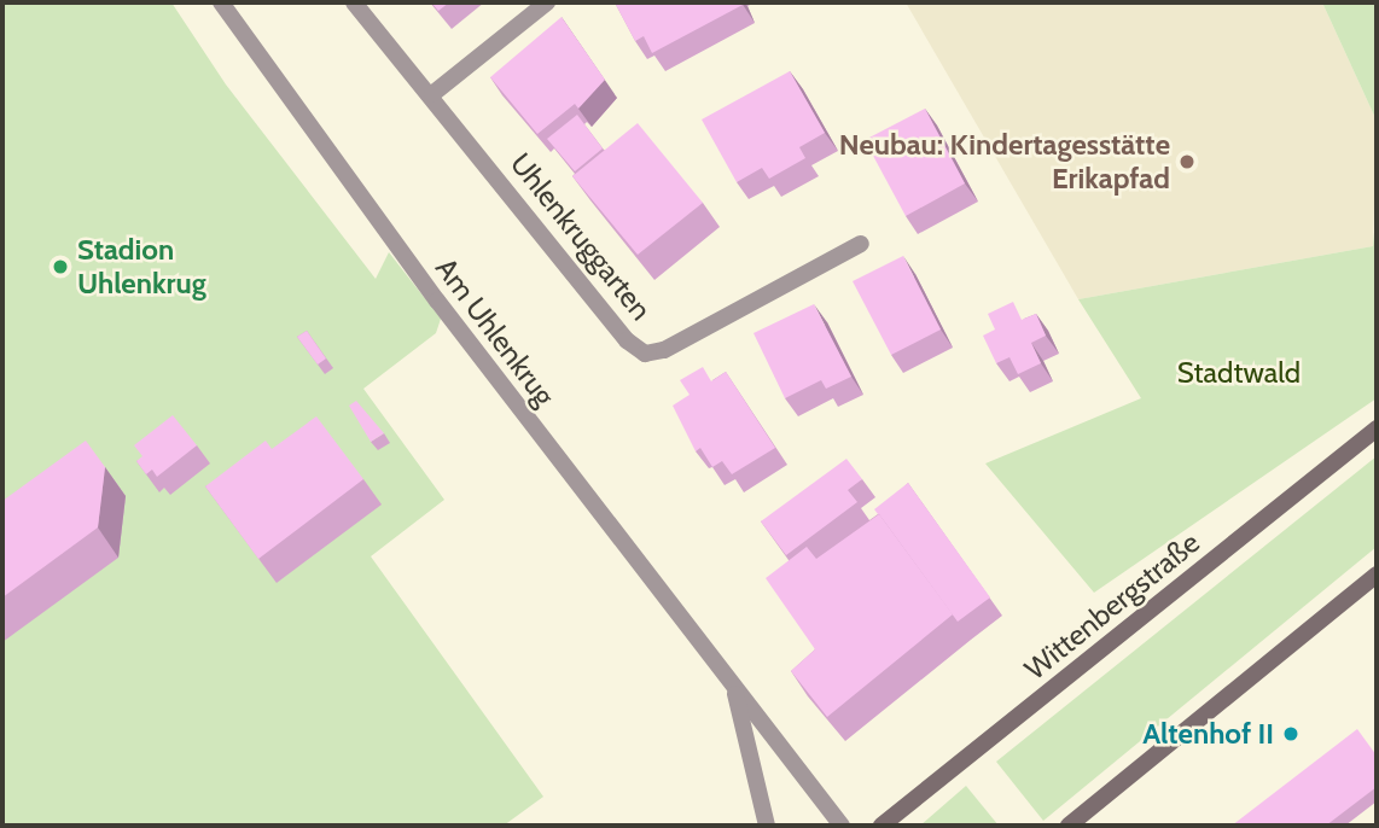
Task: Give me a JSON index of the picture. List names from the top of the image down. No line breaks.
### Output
{"streets":{"main road":["Wittenbergstraße"],"street":["Uhlenkruggarten","Am Uhlenkrug"]},"parks":["Stadtwald"],"places":["Neubau: Kindertagesstätte Erikapfad","Stadion Uhlenkrug","Altenhof II"]}
